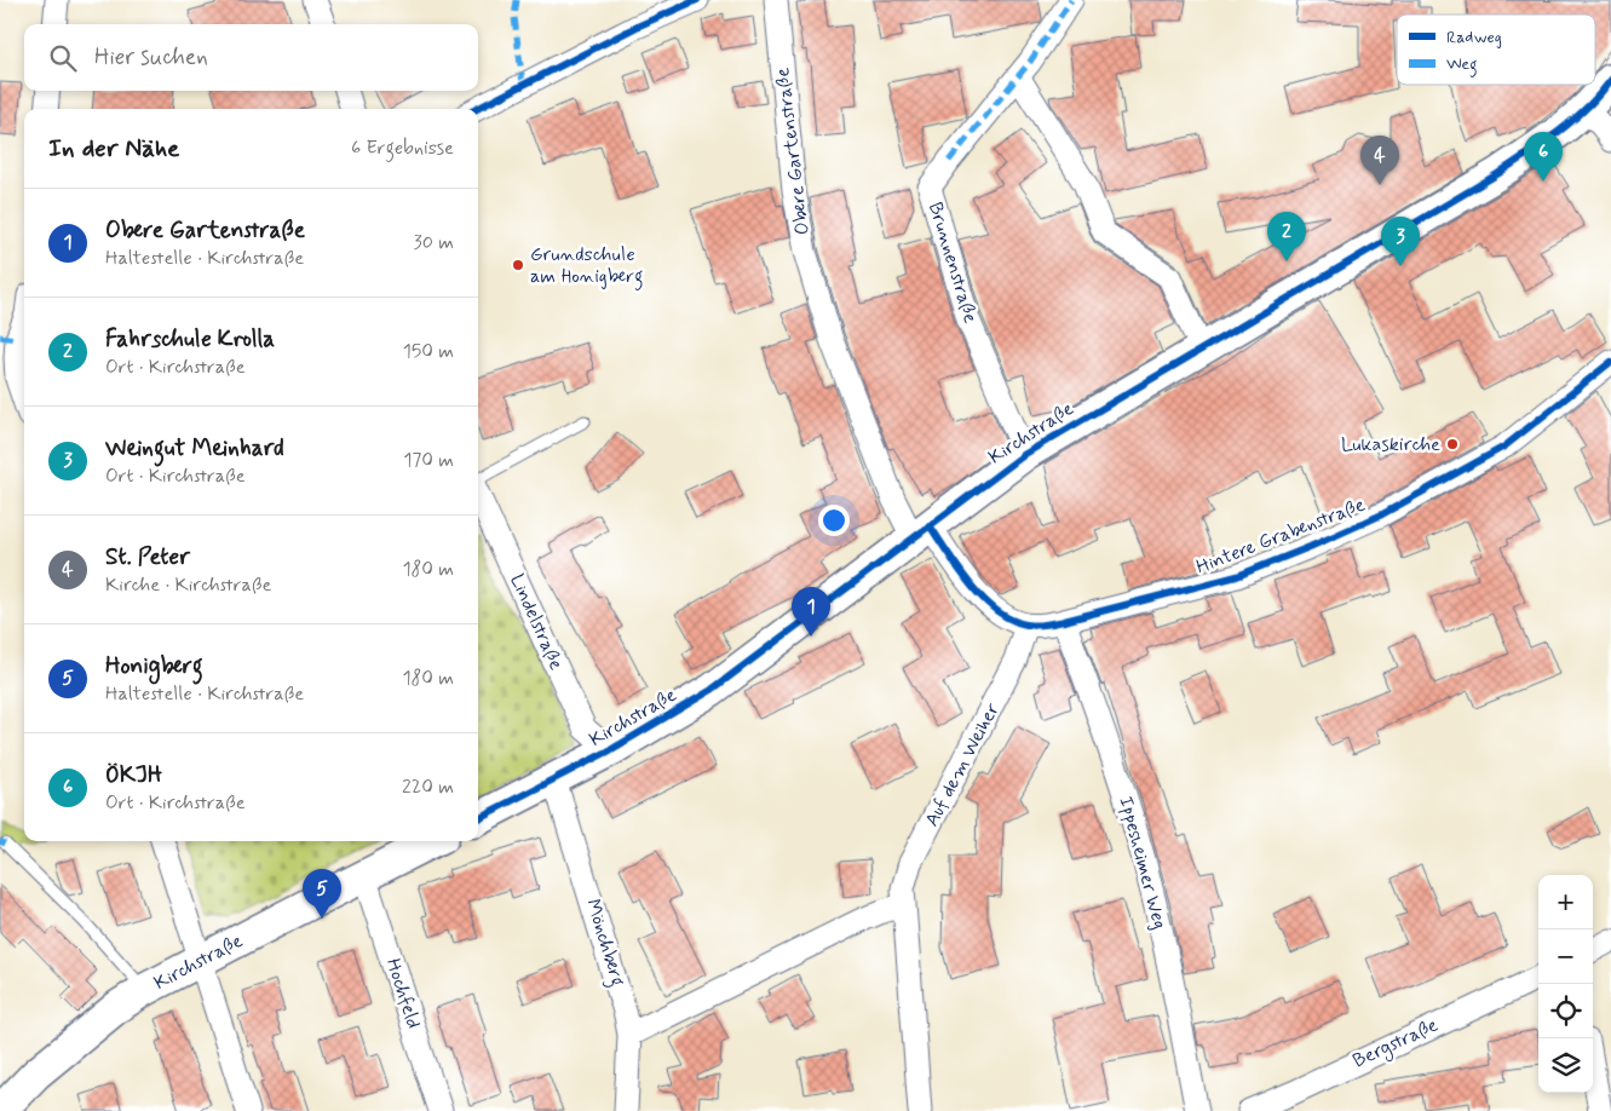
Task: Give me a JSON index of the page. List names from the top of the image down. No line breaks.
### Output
{"streets":{"street":["Obere Gartenstraße","Brunnenstraße","Kirchstraße","Hintere Grabenstraße","Lindelstraße","Auf dem Weiher","Ippesheimer Weg","Mönchberg","Hochfeld","Bergstraße"]},"crossings":[["Obere Gartenstraße","Kirchstraße"],["Obere Gartenstraße","Hintere Grabenstraße"],["Brunnenstraße","Kirchstraße"],["Kirchstraße","Hintere Grabenstraße"],["Kirchstraße","Lindelstraße"],["Kirchstraße","Mönchberg"],["Kirchstraße","Hochfeld"],["Hintere Grabenstraße","Auf dem Weiher"],["Hintere Grabenstraße","Ippesheimer Weg"]],"places":["Grundschule am Honigberg","Lukaskirche"],"legend":["Radweg","Weg"],"page":{"search":"Hier suchen","heading":["In der Nähe","6 Ergebnisse"],"pins":["6","4","2","3","1","5"],"list":[{"mark":"1","name":"Obere Gartenstraße","note":"Haltestelle · Kirchstraße","value":"30 m"},{"mark":"2","name":"Fahrschule Krolla","note":"Ort · Kirchstraße","value":"150 m"},{"mark":"3","name":"Weingut Meinhard","note":"Ort · Kirchstraße","value":"170 m"},{"mark":"4","name":"St. Peter","note":"Kirche · Kirchstraße","value":"180 m"},{"mark":"5","name":"Honigberg","note":"Haltestelle · Kirchstraße","value":"180 m"},{"mark":"6","name":"ÖKJH","note":"Ort · Kirchstraße","value":"220 m"}],"map_buttons":["+","−"]}}
